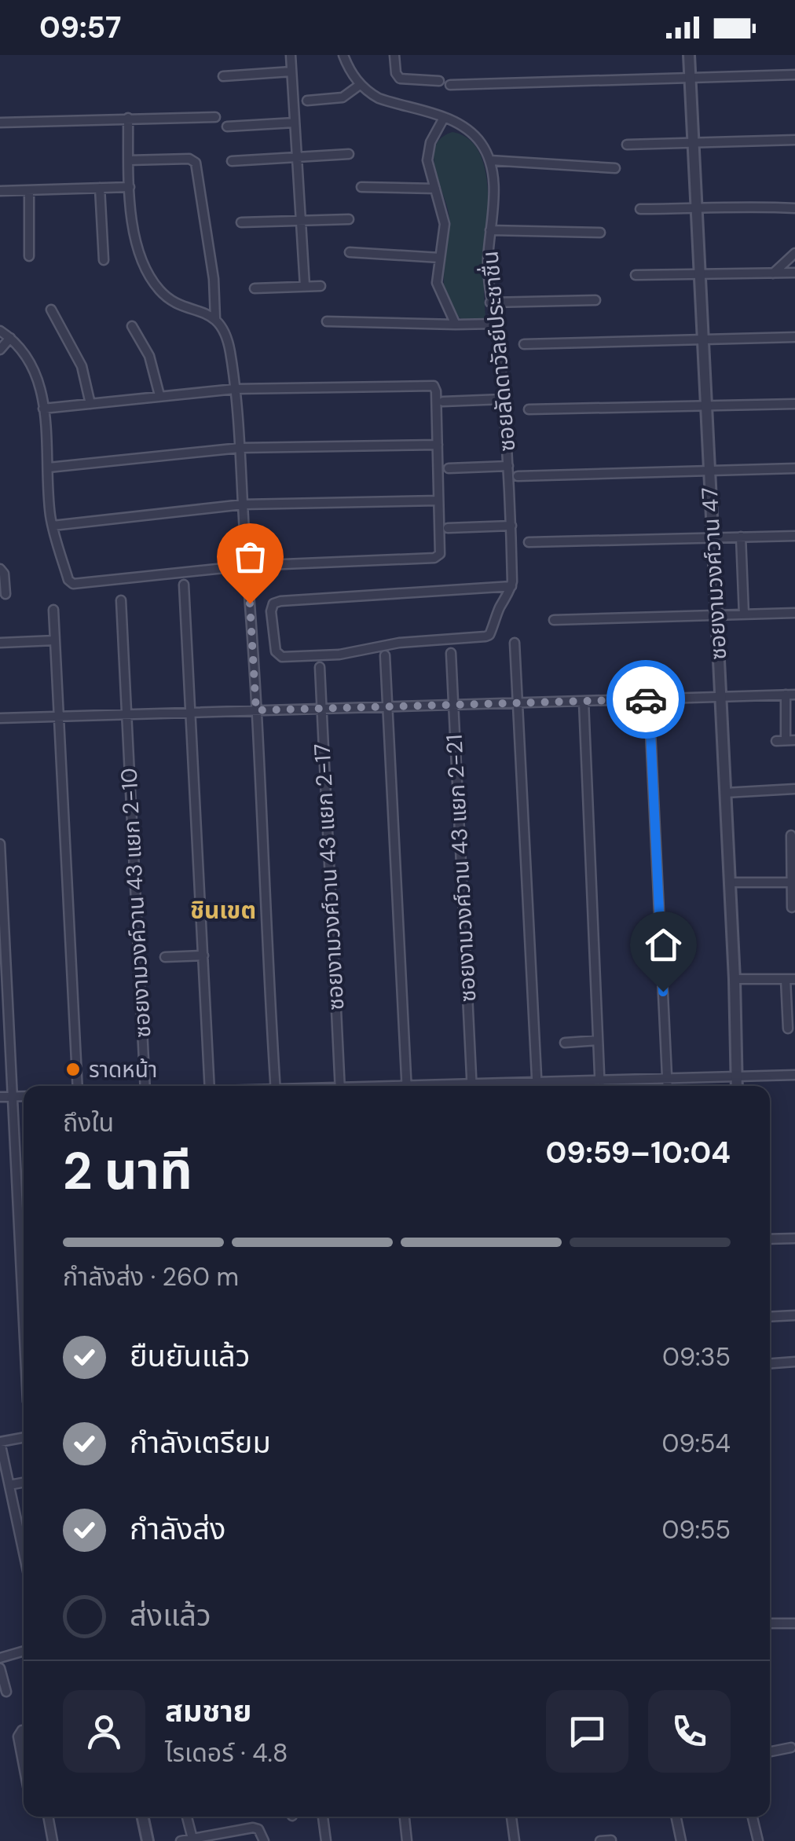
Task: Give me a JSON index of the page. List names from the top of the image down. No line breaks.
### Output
{"streets":{"street":["ซอยลัดดาวัลย์ประชาชื่น","ซอยงามวงศ์วาน 47","ซอยงามวงศ์วาน 43 แยก 2-21","ซอยงามวงศ์วาน 43 แยก 2-17","ซอยงามวงค์วาน 43 แยก 2-10"]},"districts":["ชินเขต"],"places":["ราดหน้า"],"page":{"status":"09:57","heading":["2 นาที","ถึงใน","09:59–10:04"],"panel":["สมชาย","ไรเดอร์ · 4.8"],"bar":"กำลังส่ง · 260 m","list":[["ยืนยันแล้ว","09:35"],["กำลังเตรียม","09:54"],["กำลังส่ง","09:55"],"ส่งแล้ว"]}}
